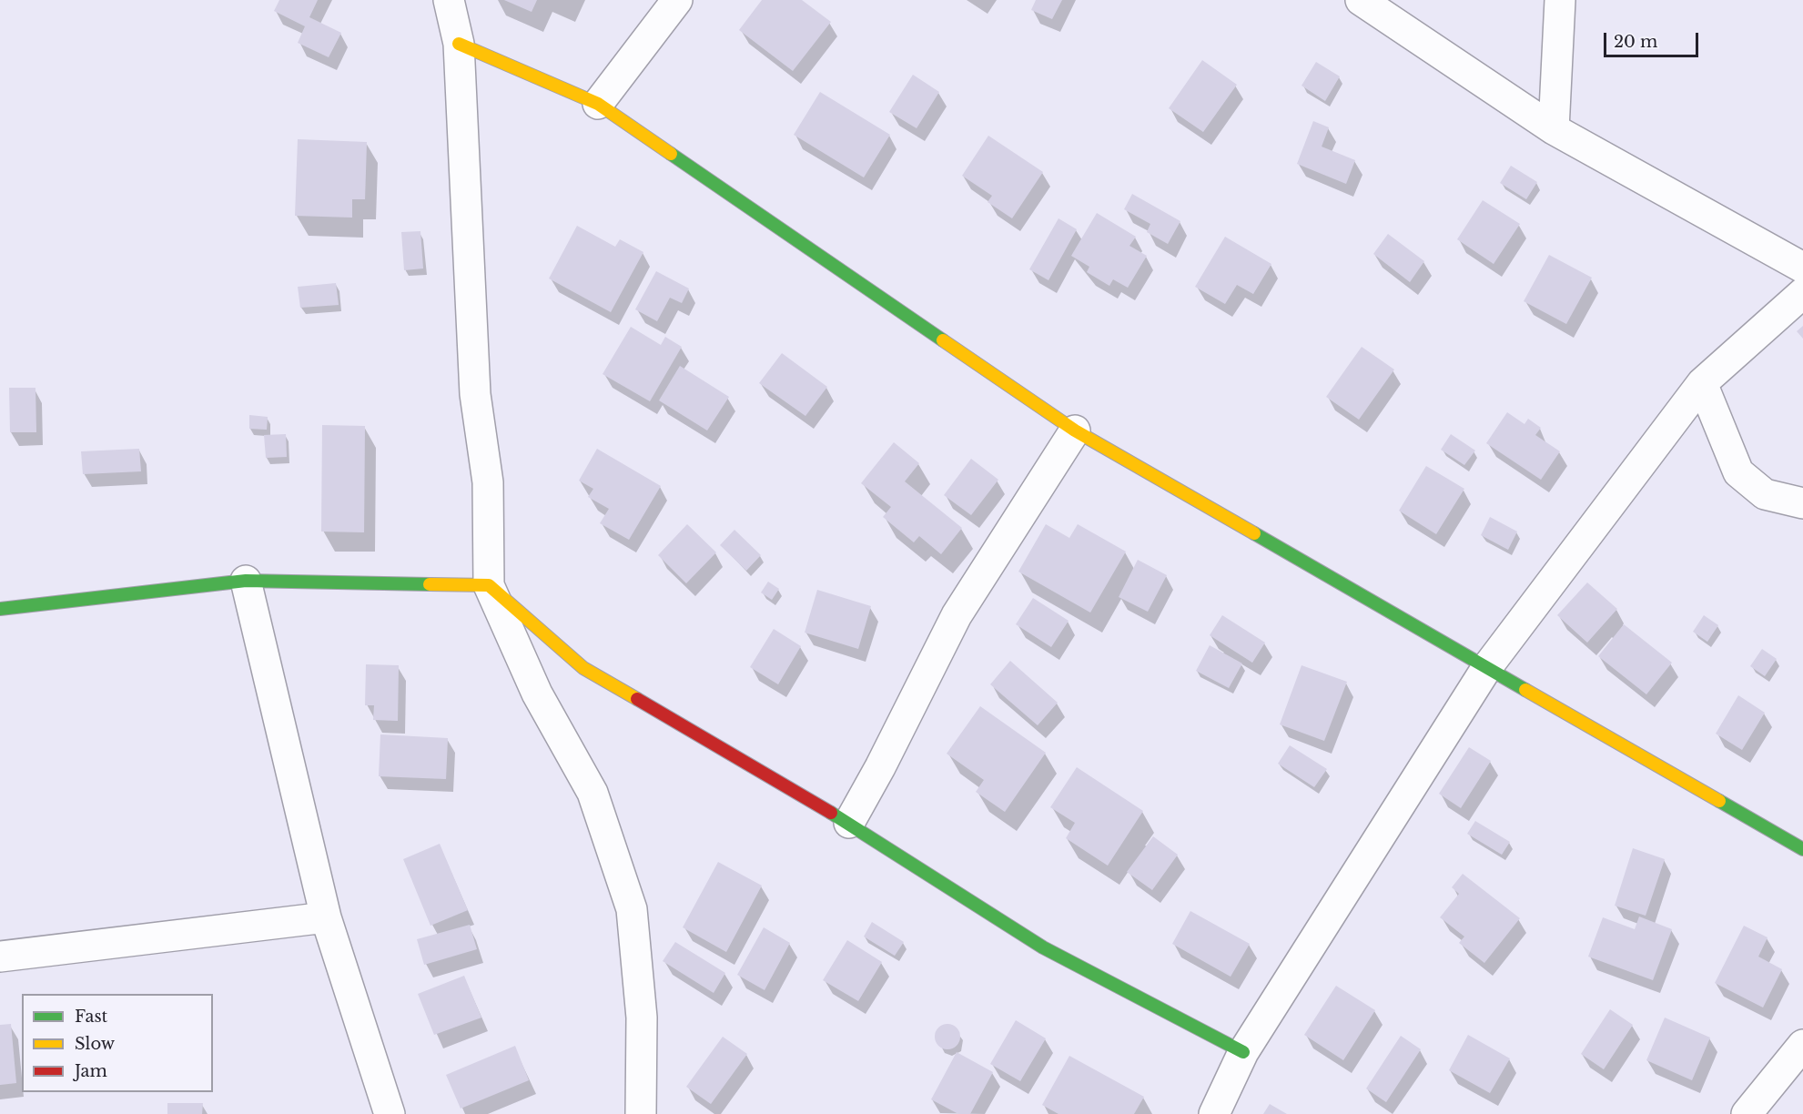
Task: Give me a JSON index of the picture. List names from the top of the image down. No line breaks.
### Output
{"legend":["Fast","Slow","Jam"],"scale_bar":"20 m"}
